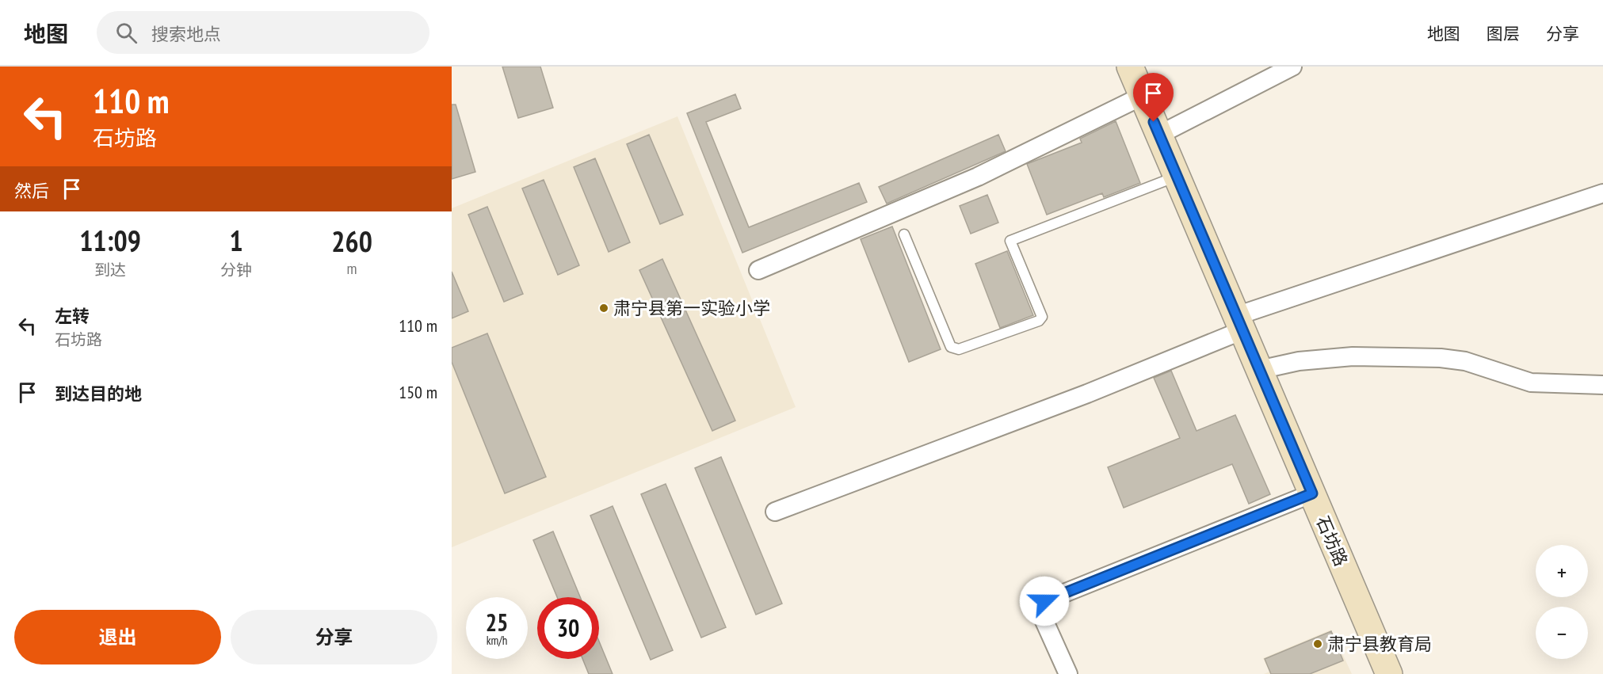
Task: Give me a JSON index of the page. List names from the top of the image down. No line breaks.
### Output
{"streets":{"street":["石坊路"]},"places":["肃宁县第一实验小学","肃宁县教育局"],"page":{"header":"地图","search":"搜索地点","nav":["地图","图层","分享"],"turn":["110 m","石坊路"],"then":"然后","eta":["11:09","到达","1","分钟","260","m"],"list":[{"name":"左转","note":"石坊路","value":"110 m"},{"name":"到达目的地","value":"150 m"}],"map_buttons":["+","−"],"speed":"25 km/h","limit":"30","buttons":["退出","分享"]}}
